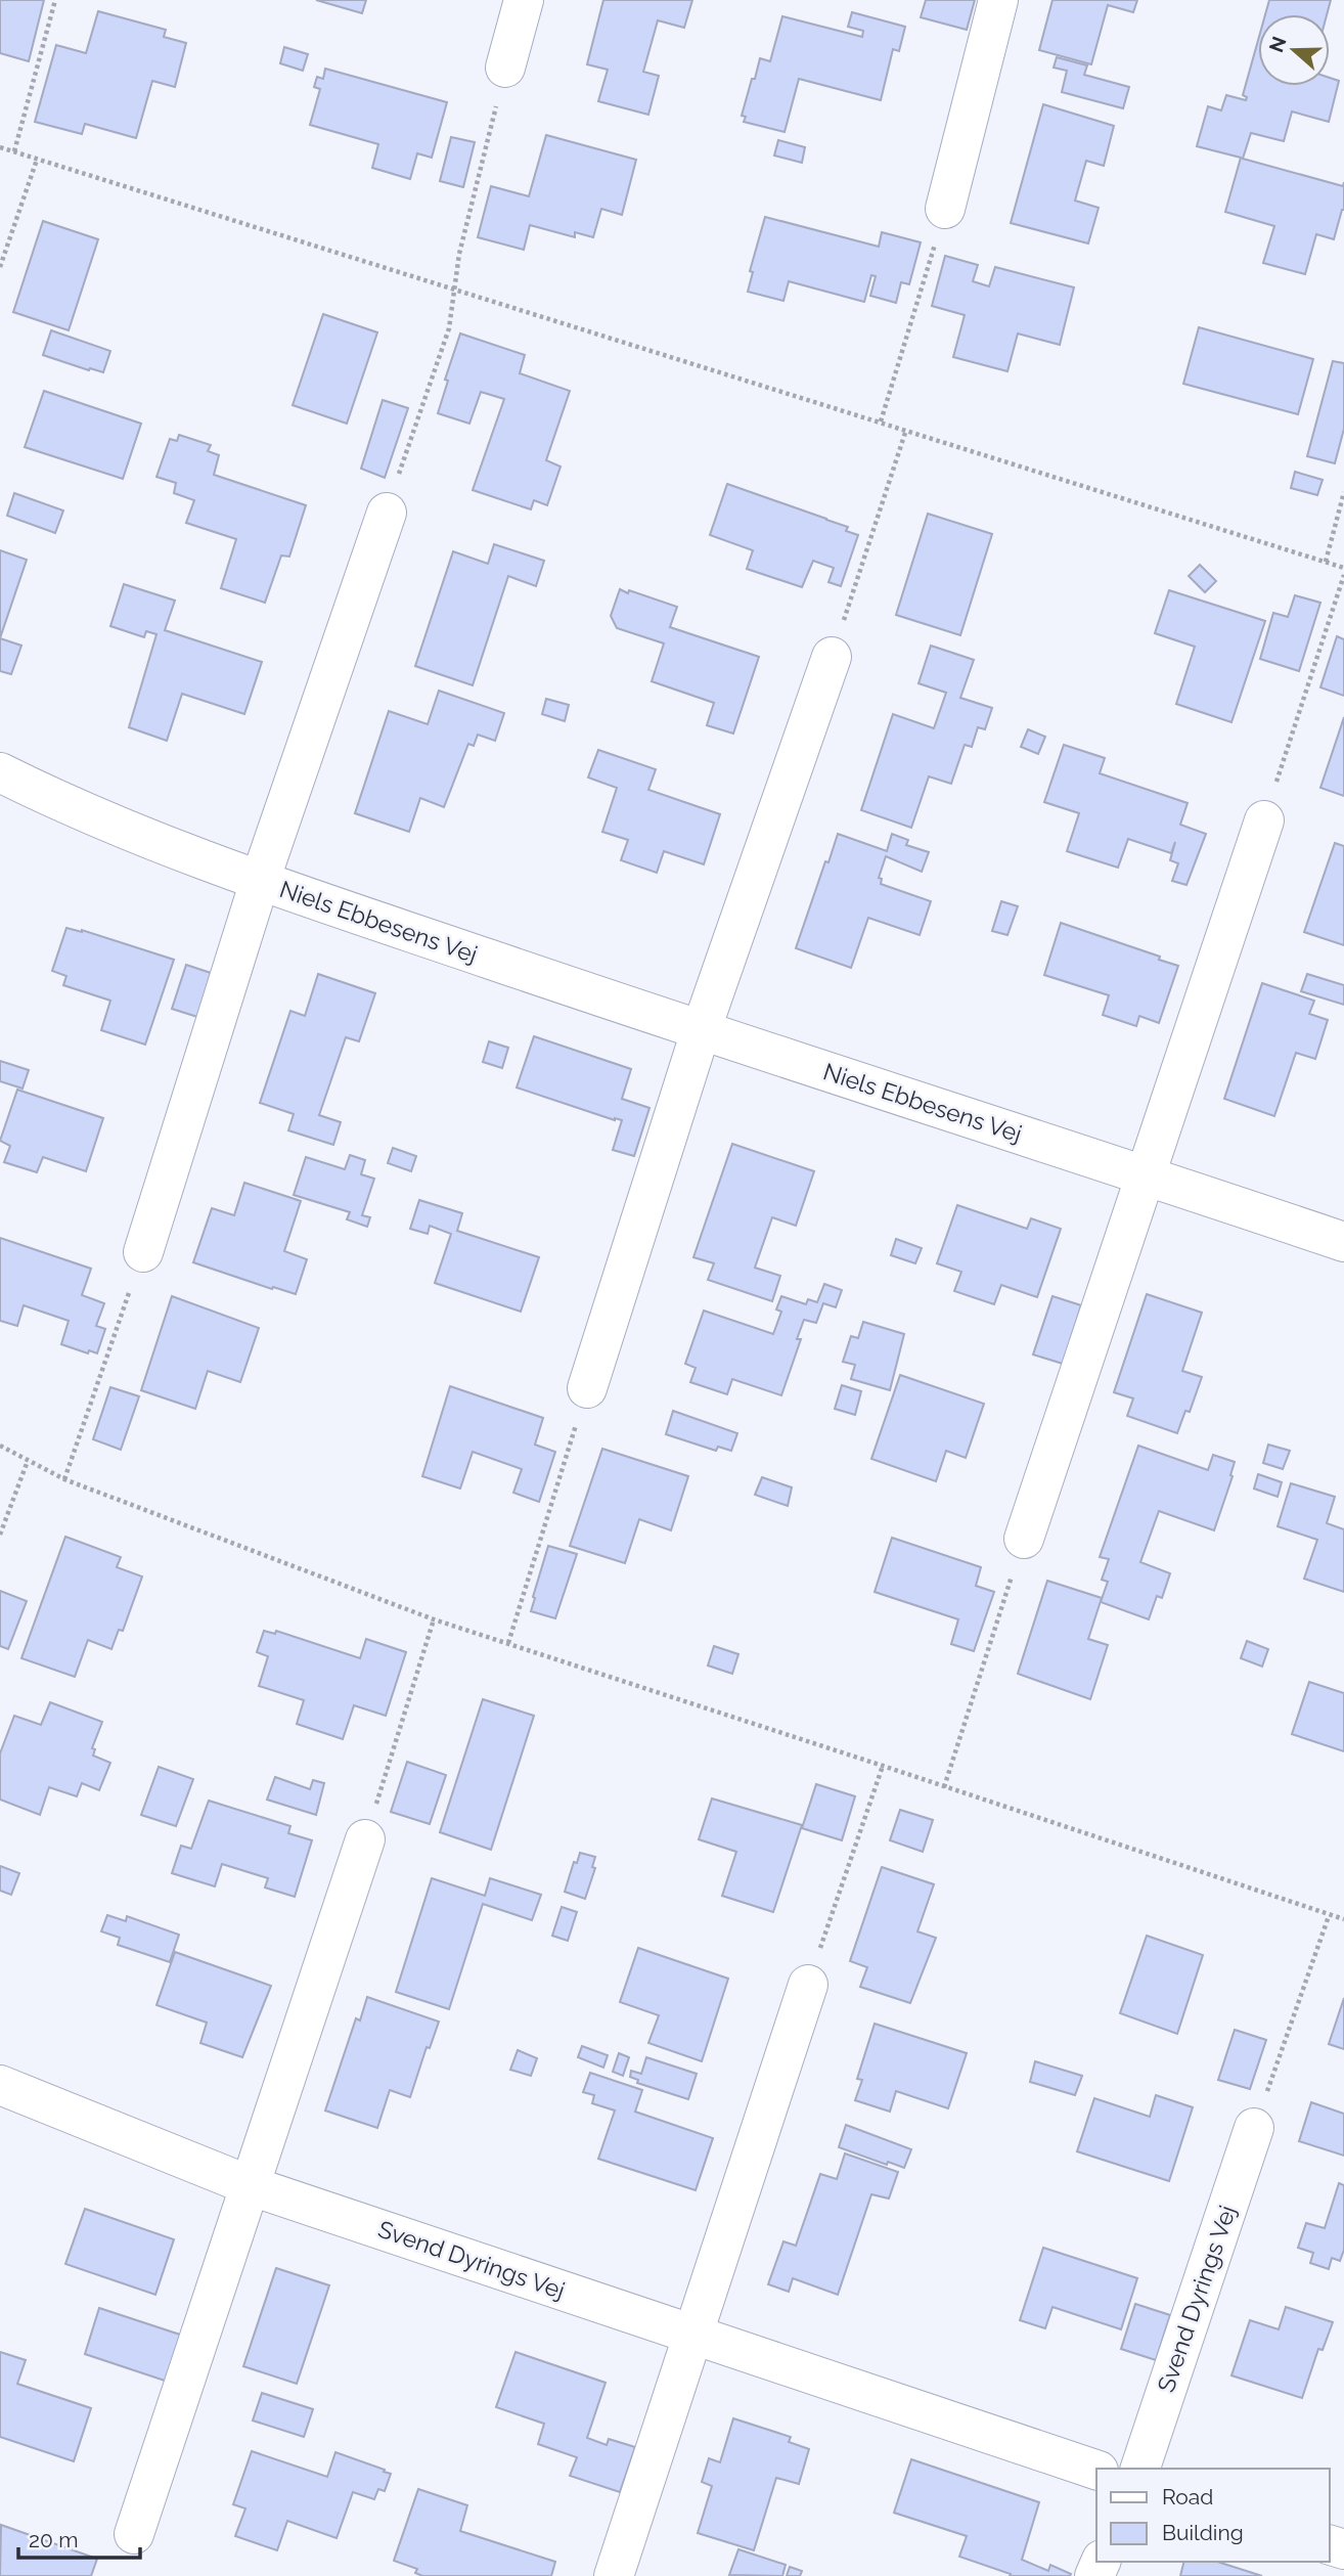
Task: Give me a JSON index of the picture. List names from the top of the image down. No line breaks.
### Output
{"streets":{"street":["Niels Ebbesens Vej","Svend Dyrings Vej"]},"legend":["Road","Building"],"scale_bar":"20 m","north":"left"}
